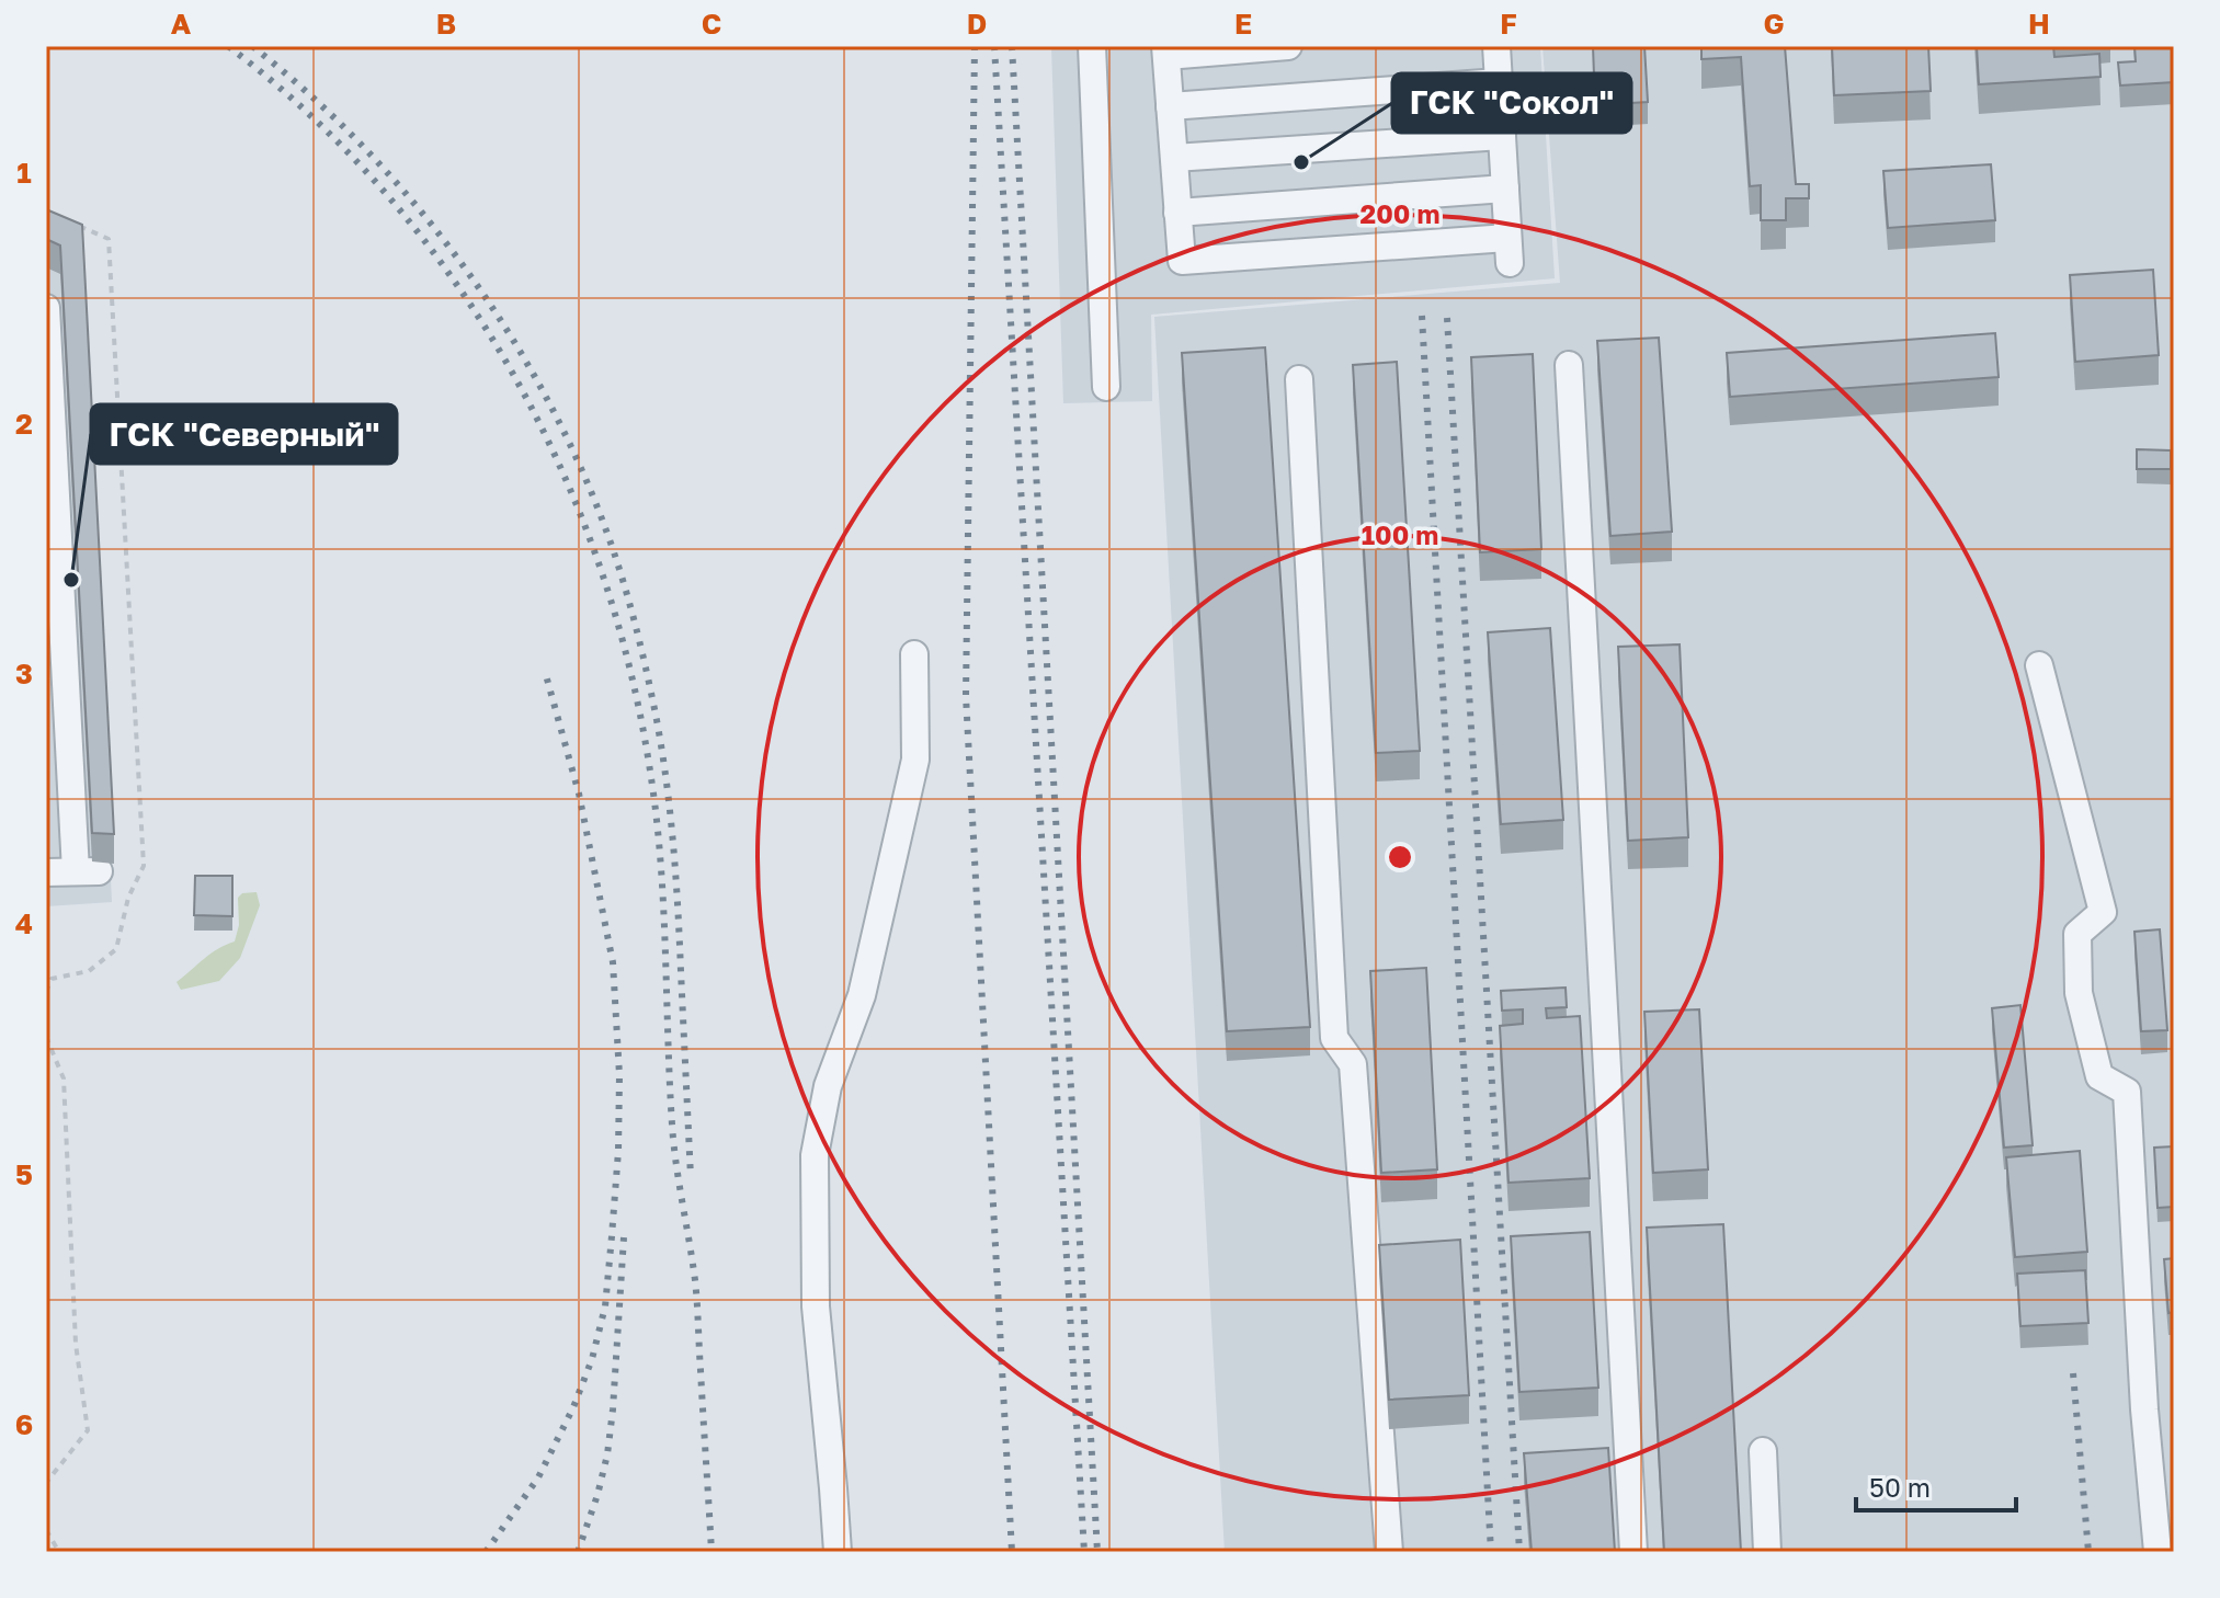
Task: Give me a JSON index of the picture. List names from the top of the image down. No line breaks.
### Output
{"places":["ГСК \"Сокол\"","ГСК \"Северный\""],"scale_bar":"50 m","grid":{"columns":["A","B","C","D","E","F","G","H"],"rows":["1","2","3","4","5","6"]},"rings":["200 m","100 m"]}
